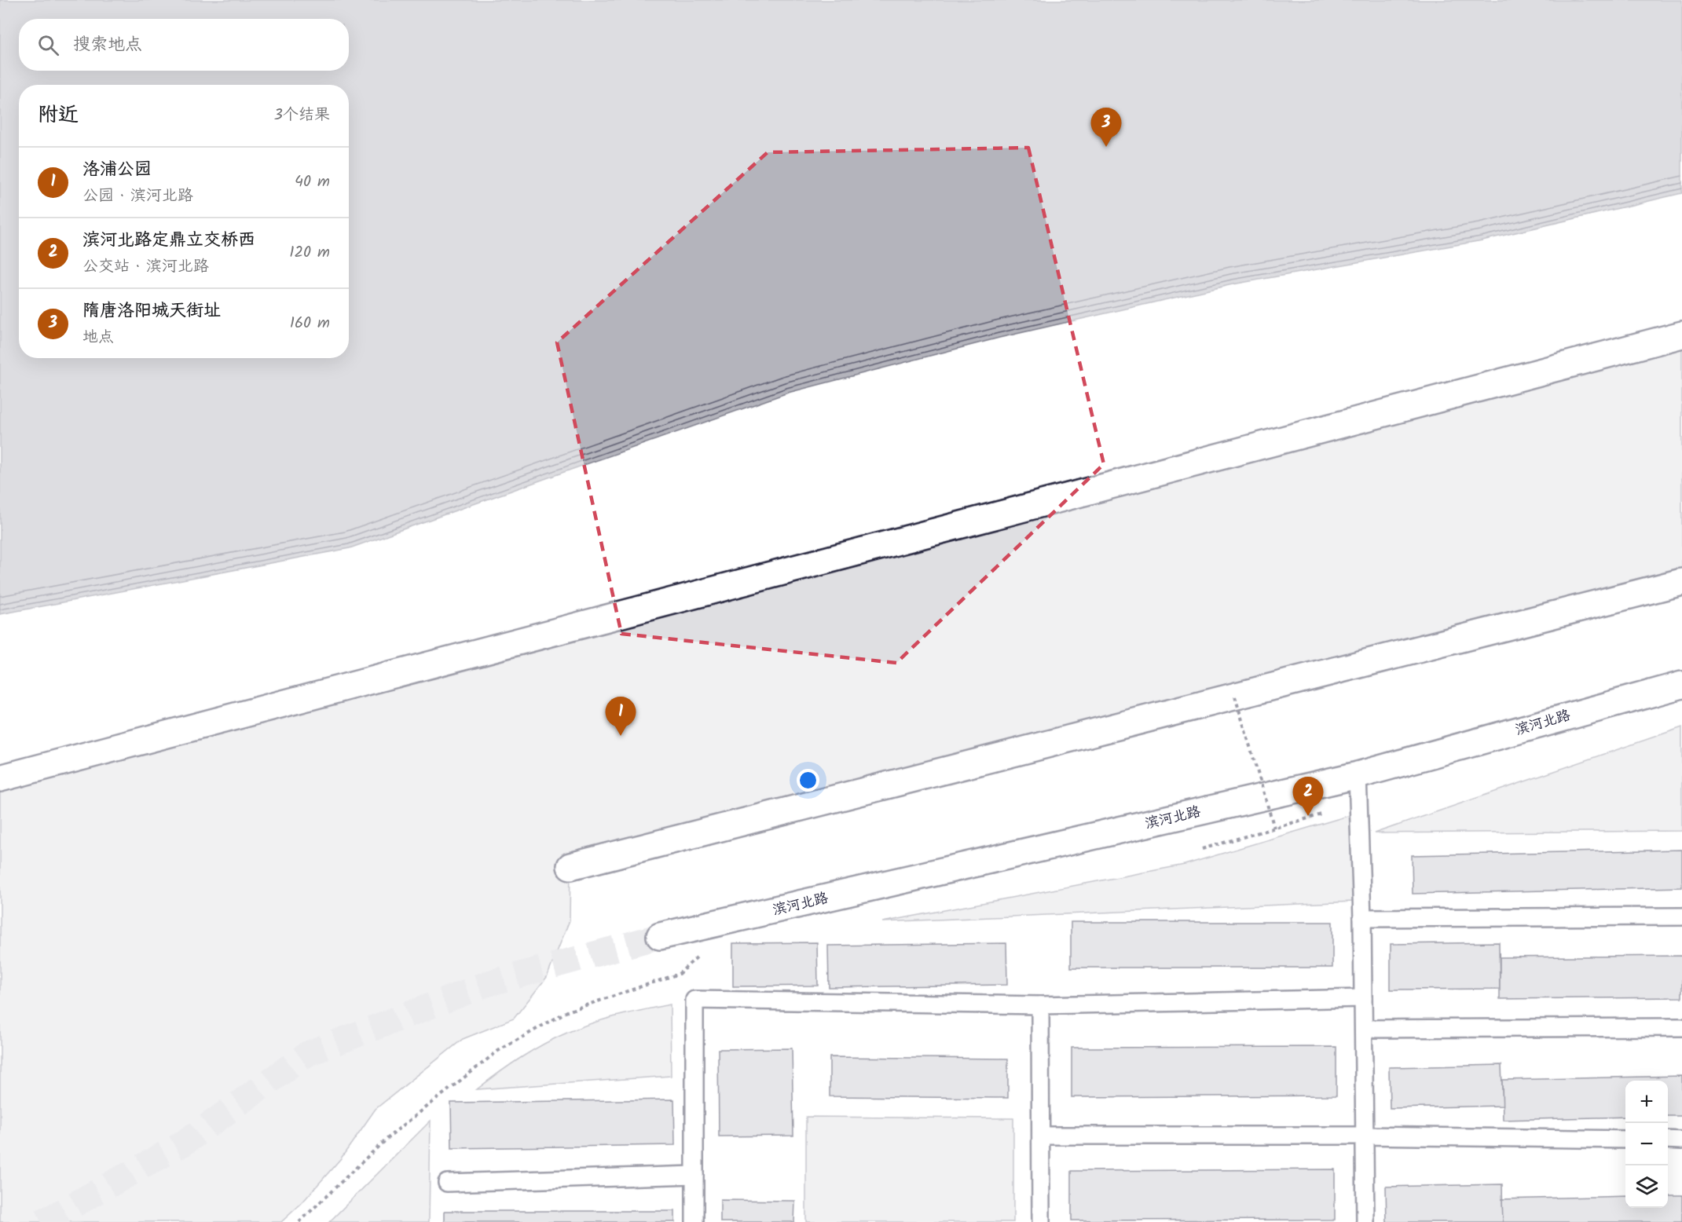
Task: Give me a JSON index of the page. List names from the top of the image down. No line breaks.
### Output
{"streets":{"street":["滨河北路"]},"page":{"search":"搜索地点","heading":["附近","3个结果"],"pins":["3","1","2"],"list":[{"mark":"1","name":"洛浦公园","note":"公园 · 滨河北路","value":"40 m"},{"mark":"2","name":"滨河北路定鼎立交桥西","note":"公交站 · 滨河北路","value":"120 m"},{"mark":"3","name":"隋唐洛阳城天街址","note":"地点","value":"160 m"}],"map_buttons":["+","−"]}}
